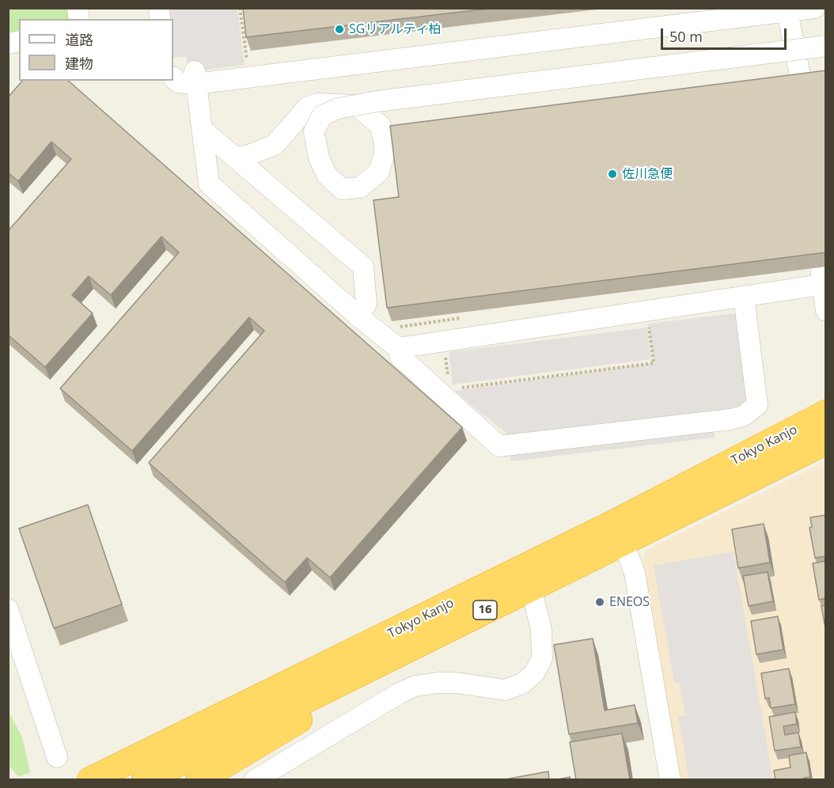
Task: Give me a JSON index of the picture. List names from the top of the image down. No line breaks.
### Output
{"streets":{"highway":["Tokyo Kanjo","16"]},"places":["SGリアルティ柏","佐川急便","ENEOS"],"legend":["道路","建物"],"scale_bar":"50 m"}
